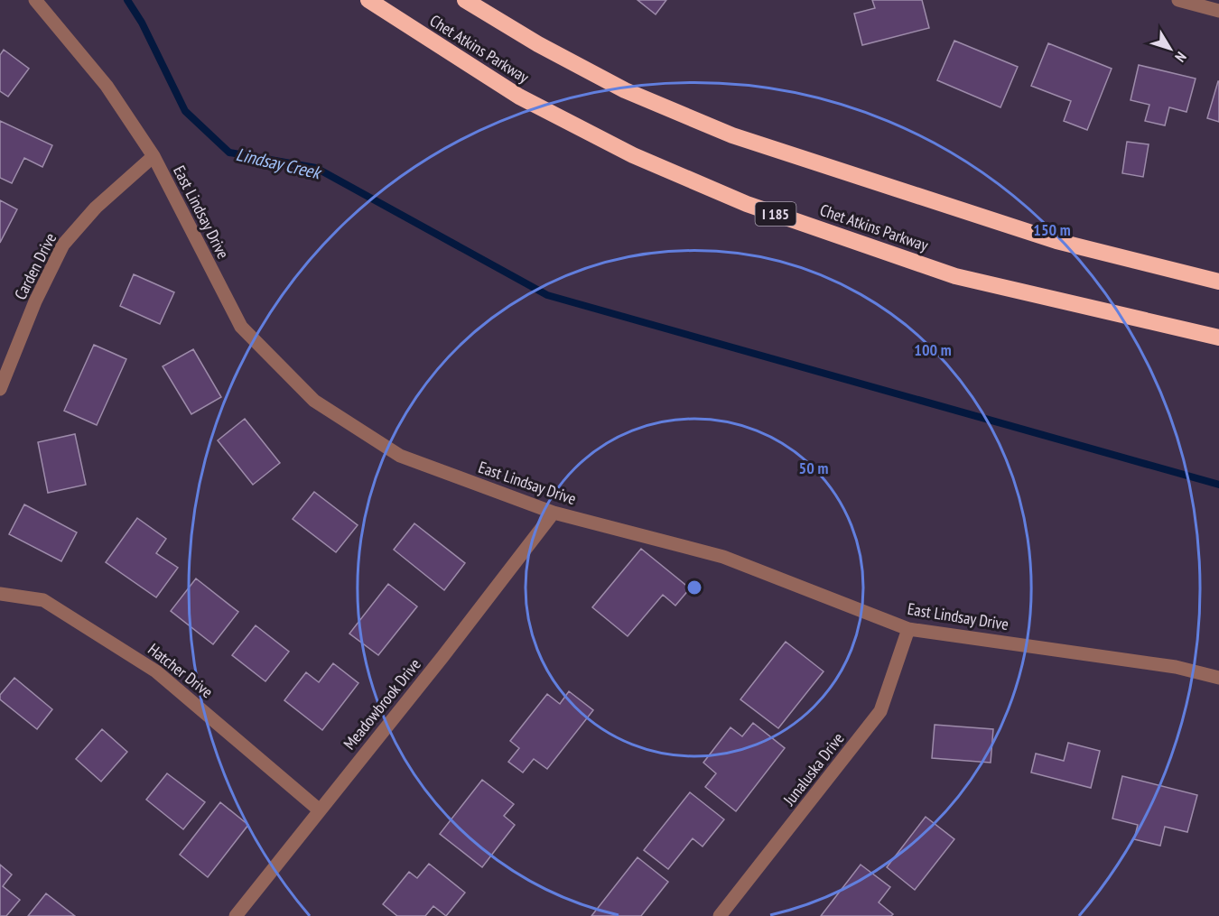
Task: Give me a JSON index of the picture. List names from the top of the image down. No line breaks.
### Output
{"streets":{"highway":["Chet Atkins Parkway","I 185"],"street":["East Lindsay Drive","Carden Drive","Hatcher Drive","Meadowbrook Drive","Junaluska Drive"]},"crossings":[["East Lindsay Drive","Carden Drive"],["East Lindsay Drive","Meadowbrook Drive"],["East Lindsay Drive","Junaluska Drive"],["Hatcher Drive","Meadowbrook Drive"]],"water":["Lindsay Creek"],"north":"bottom right","rings":["150 m","100 m","50 m"]}
